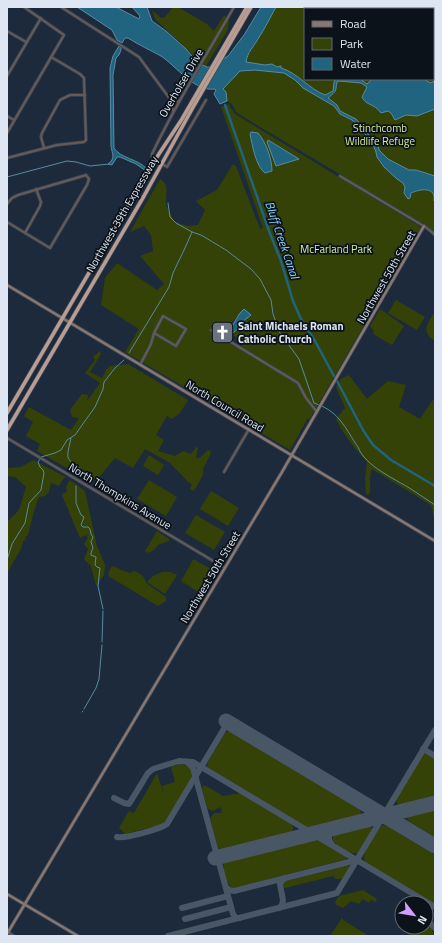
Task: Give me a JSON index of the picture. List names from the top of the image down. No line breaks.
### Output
{"streets":{"highway":["Northwest 39th Expressway"],"street":["Overholser Drive","Northwest 50th Street","North Council Road","North Thompkins Avenue"]},"crossings":[["Overholser Drive","Northwest 39th Expressway"],["Northwest 39th Expressway","North Council Road"],["Northwest 50th Street","North Council Road"],["Northwest 50th Street","North Thompkins Avenue"]],"water":["Bluff Creek Canal"],"parks":["Stinchcomb Wildlife Refuge","McFarland Park"],"places":{"church":["Saint Michaels Roman Catholic Church"]},"legend":["Road","Park","Water"],"north":"bottom right"}
